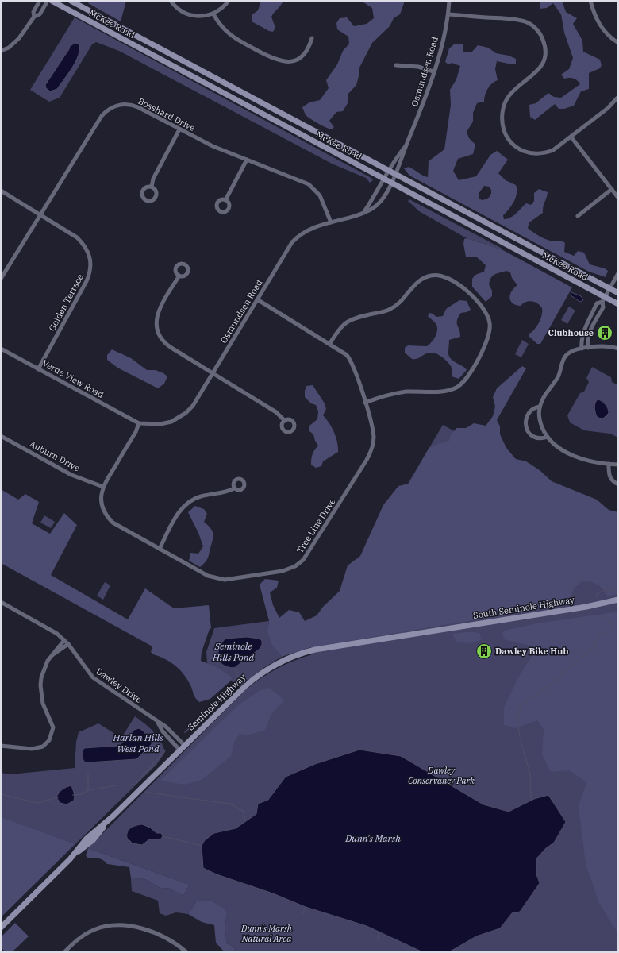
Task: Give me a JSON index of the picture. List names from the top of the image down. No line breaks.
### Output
{"streets":{"main road":["McKee Road","South Seminole Highway","Seminole Highway"],"street":["Osmundsen Road","Bosshard Drive","Golden Terrace","Verde View Road","Auburn Drive","Tree Line Drive","Dawley Drive"]},"crossings":[["McKee Road","Osmundsen Road"],["Osmundsen Road","Bosshard Drive"],["Osmundsen Road","Verde View Road"],["Osmundsen Road","Tree Line Drive"],["Bosshard Drive","Golden Terrace"],["Golden Terrace","Verde View Road"],["Verde View Road","Tree Line Drive"],["Auburn Drive","Tree Line Drive"],["South Seminole Highway","Seminole Highway"],["Dawley Drive","Seminole Highway"]],"water":["Seminole Hills Pond","Harlan Hills West Pond","Dunn's Marsh"],"parks":["Dawley Conservancy Park","Dunn's Marsh Natural Area"],"places":{"building":["Clubhouse","Dawley Bike Hub"]}}
